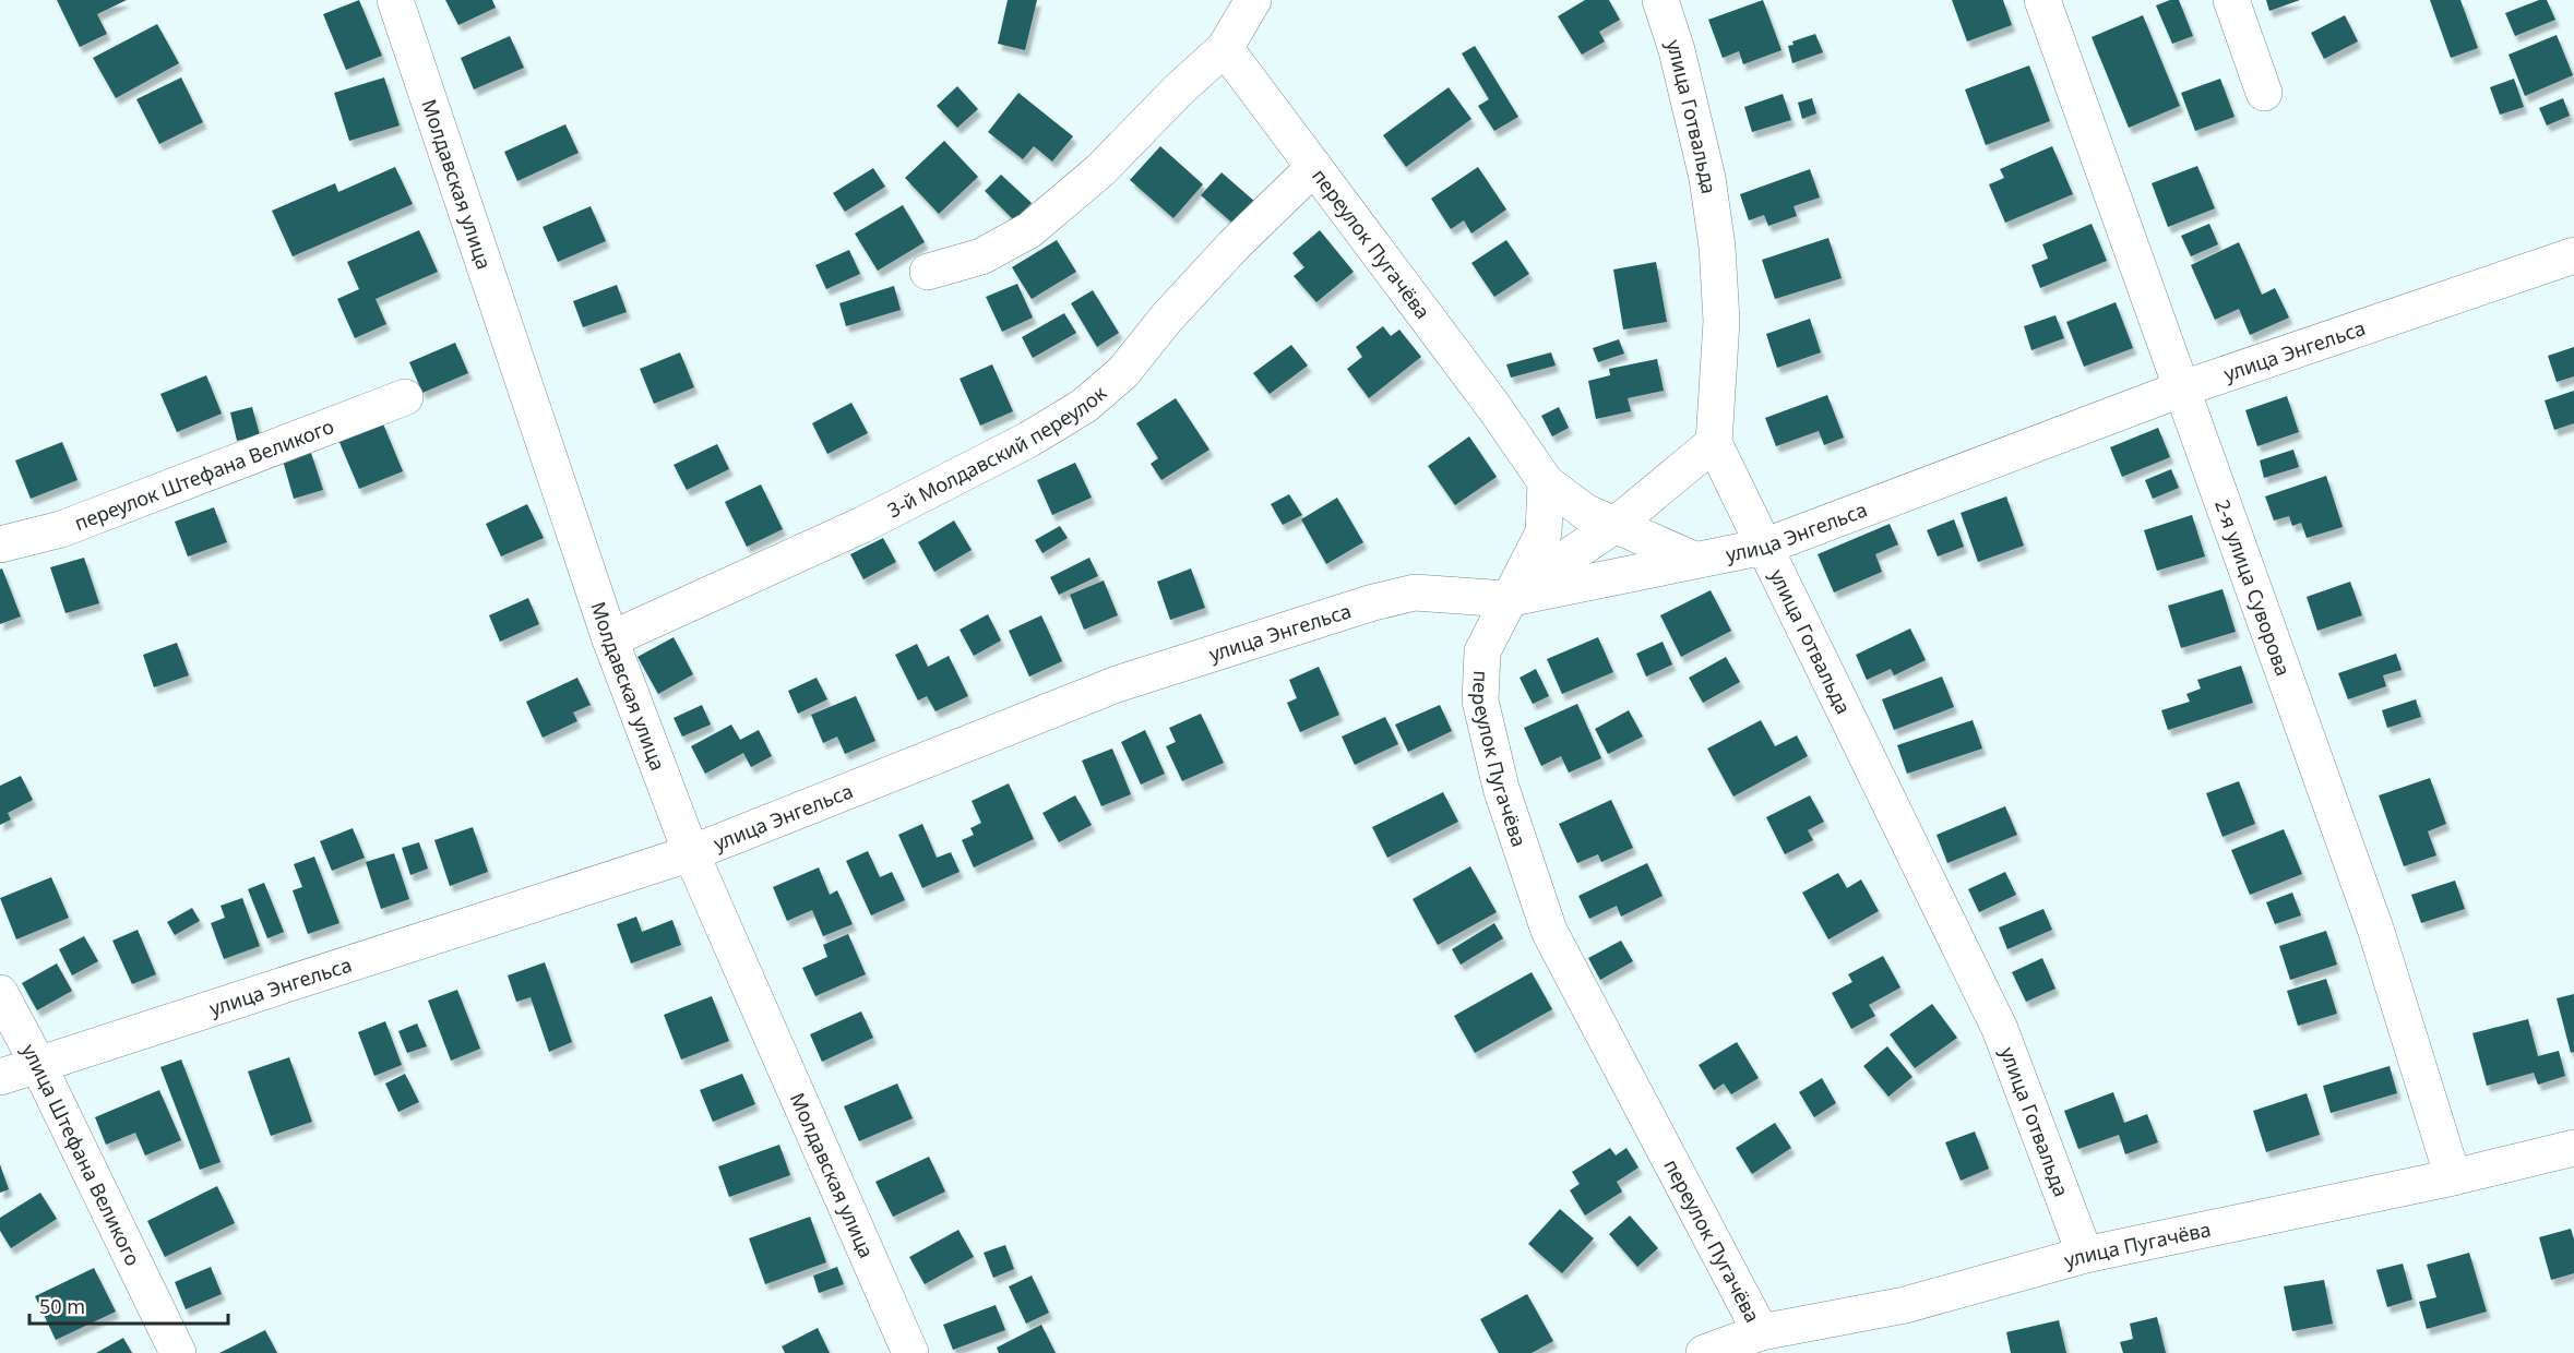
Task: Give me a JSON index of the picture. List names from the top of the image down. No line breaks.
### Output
{"streets":{"street":["улица Готвальда","Молдавская улица","переулок Пугачёва","улица Энгельса","3-й Молдавский переулок","переулок Штефана Великого","2-я улица Суворова","улица Штефана Великого","улица Пугачёва"]},"crossings":[["улица Готвальда","улица Энгельса"],["улица Готвальда","улица Пугачёва"],["Молдавская улица","улица Энгельса"],["Молдавская улица","3-й Молдавский переулок"],["переулок Пугачёва","улица Энгельса"],["переулок Пугачёва","3-й Молдавский переулок"],["переулок Пугачёва","улица Пугачёва"],["улица Энгельса","2-я улица Суворова"],["улица Энгельса","улица Штефана Великого"],["2-я улица Суворова","улица Пугачёва"]],"scale_bar":"50 m"}
